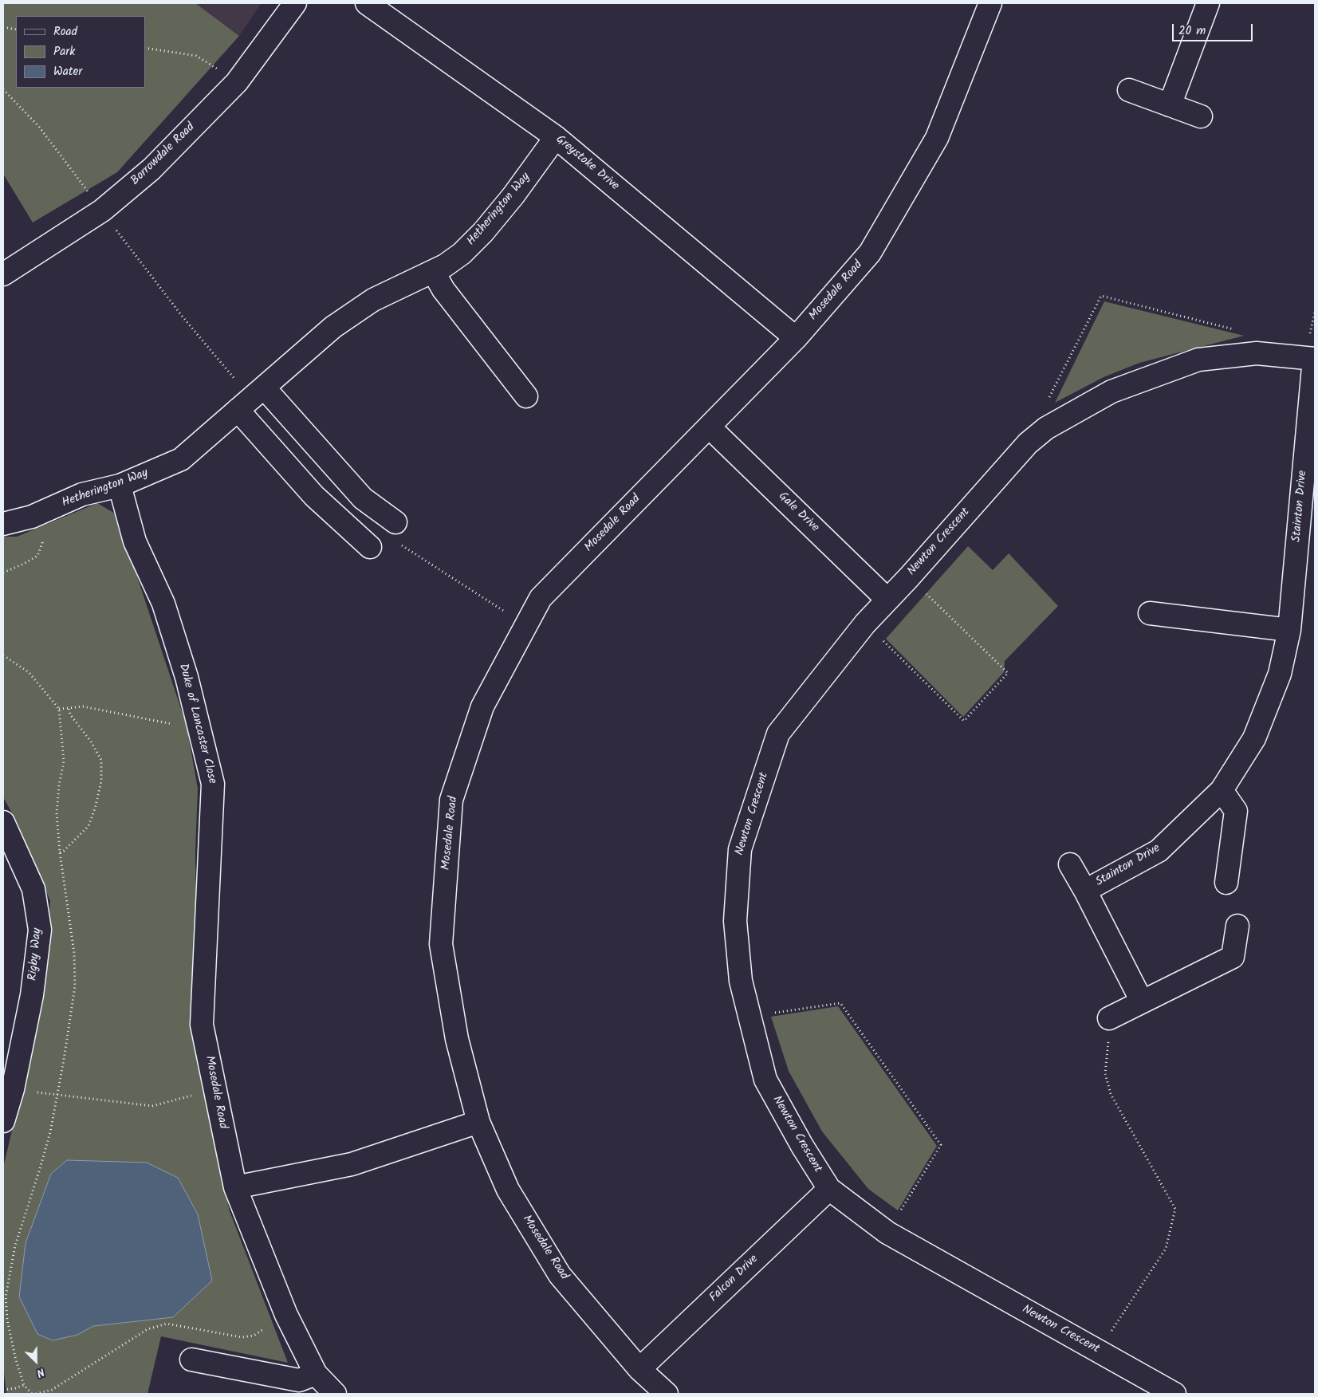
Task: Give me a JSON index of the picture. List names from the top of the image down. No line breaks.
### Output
{"streets":{"street":["Borrowdale Road","Greystoke Drive","Hetherington Way","Mosedale Road","Stainton Drive","Gale Drive","Newton Crescent","Duke of Lancaster Close","Rigby Way","Falcon Drive"]},"crossings":[["Greystoke Drive","Hetherington Way"],["Greystoke Drive","Mosedale Road"],["Hetherington Way","Duke of Lancaster Close"],["Mosedale Road","Gale Drive"],["Mosedale Road","Duke of Lancaster Close"],["Mosedale Road","Falcon Drive"],["Stainton Drive","Newton Crescent"],["Gale Drive","Newton Crescent"],["Newton Crescent","Falcon Drive"]],"legend":["Road","Park","Water"],"scale_bar":"20 m","north":"bottom right"}
